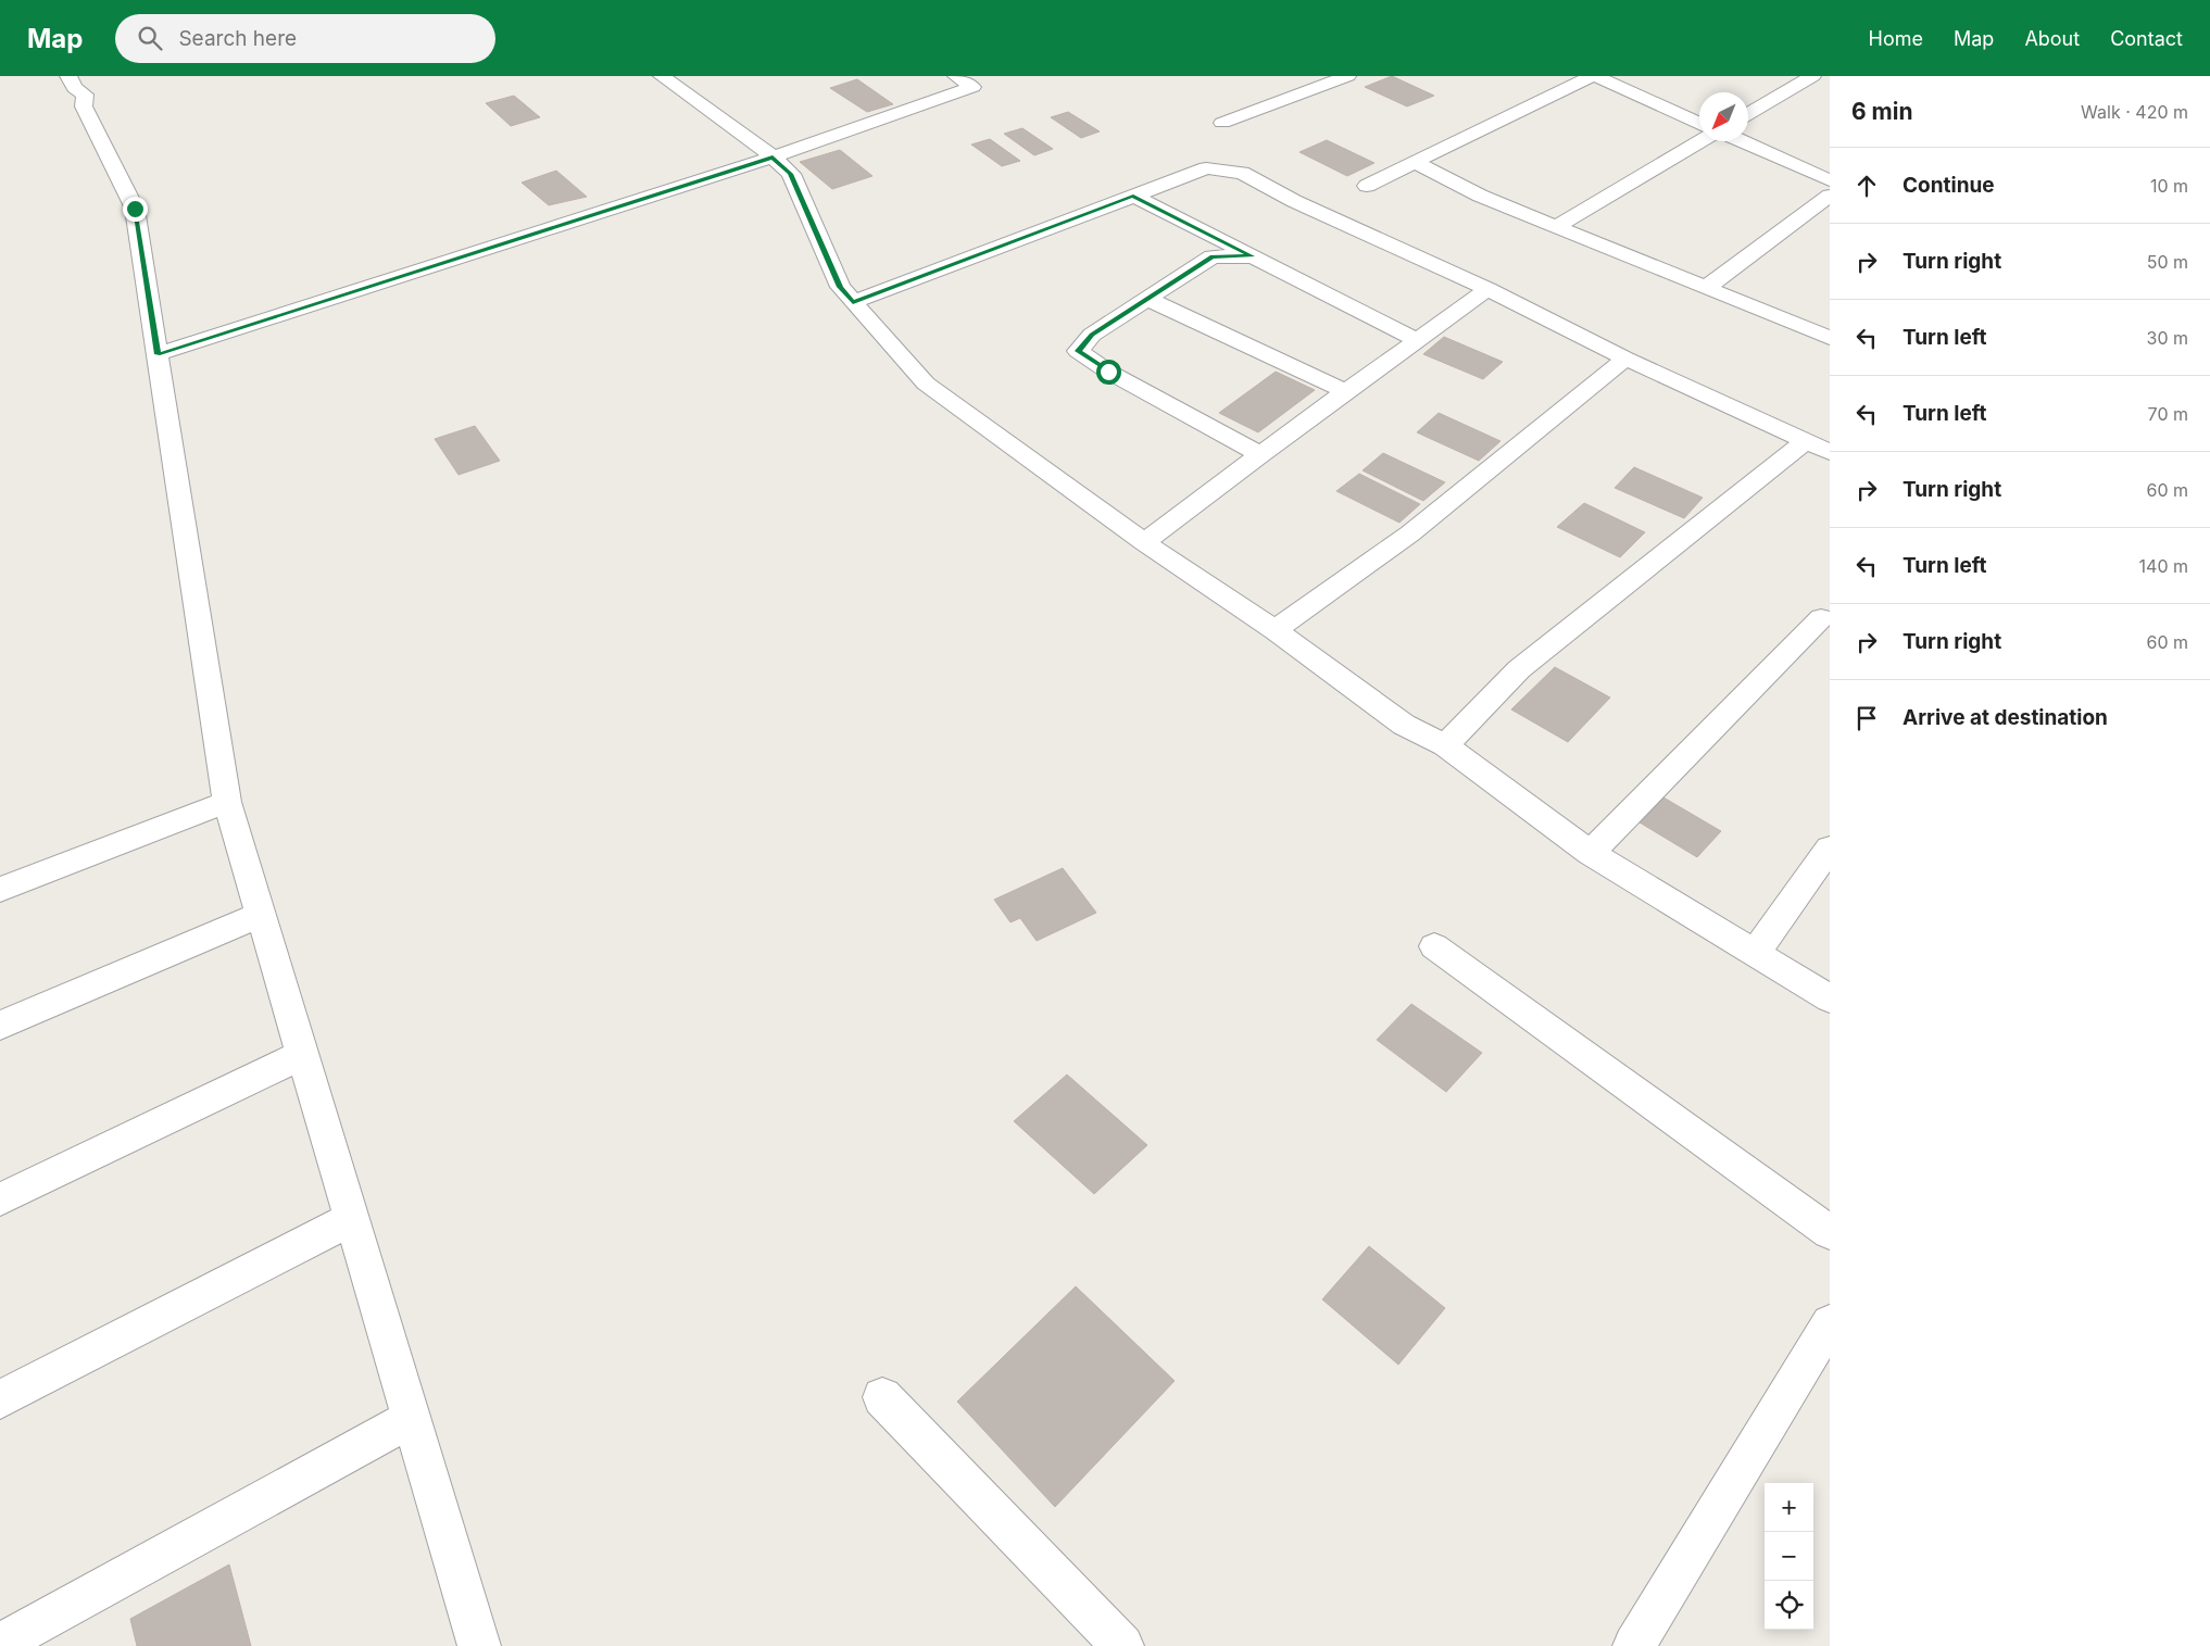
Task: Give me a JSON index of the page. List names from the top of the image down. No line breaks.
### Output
{"north":"bottom left","page":{"header":"Map","search":"Search here","nav":["Home","Map","About","Contact"],"heading":["6 min","Walk · 420 m"],"list":[["Continue","10 m"],["Turn right","50 m"],["Turn left","30 m"],["Turn left","70 m"],["Turn right","60 m"],["Turn left","140 m"],["Turn right","60 m"],"Arrive at destination"],"map_buttons":["+","−"]}}
